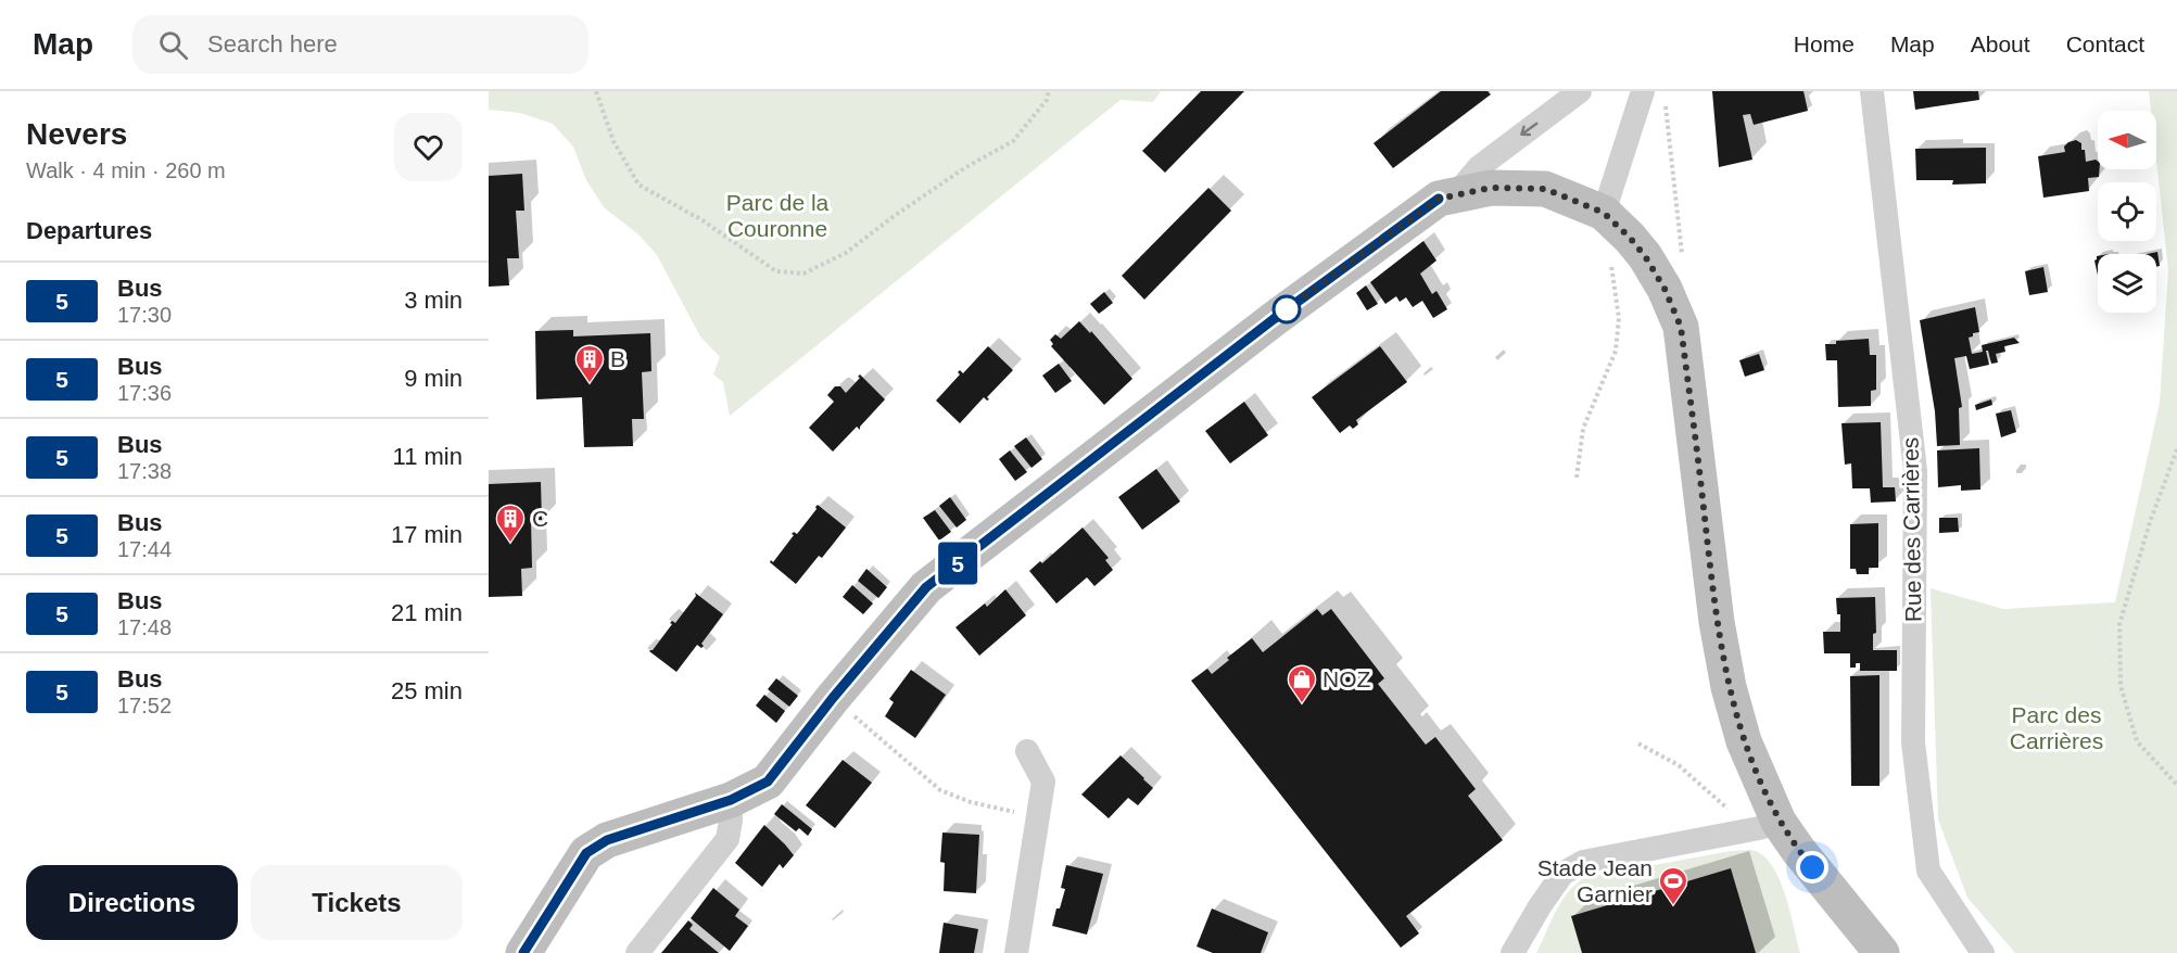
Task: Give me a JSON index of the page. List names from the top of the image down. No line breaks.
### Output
{"streets":{"street":["Rue des Carrières"]},"parks":["Parc de la Couronne","Parc des Carrières"],"places":{"building":["B","C"],"shop":["NOZ"],"sports":["Stade Jean Garnier"]},"lines":["bus line 5"],"north":"left","page":{"header":"Map","search":"Search here","nav":["Home","Map","About","Contact"],"heading":[["Nevers","Walk · 4 min · 260 m"],"Departures"],"on_map":"5","list":[{"mark":"5","name":"Bus","note":"17:30","value":"3 min"},{"mark":"5","name":"Bus","note":"17:36","value":"9 min"},{"mark":"5","name":"Bus","note":"17:38","value":"11 min"},{"mark":"5","name":"Bus","note":"17:44","value":"17 min"},{"mark":"5","name":"Bus","note":"17:48","value":"21 min"},{"mark":"5","name":"Bus","note":"17:52","value":"25 min"}],"buttons":["Directions","Tickets"]}}
